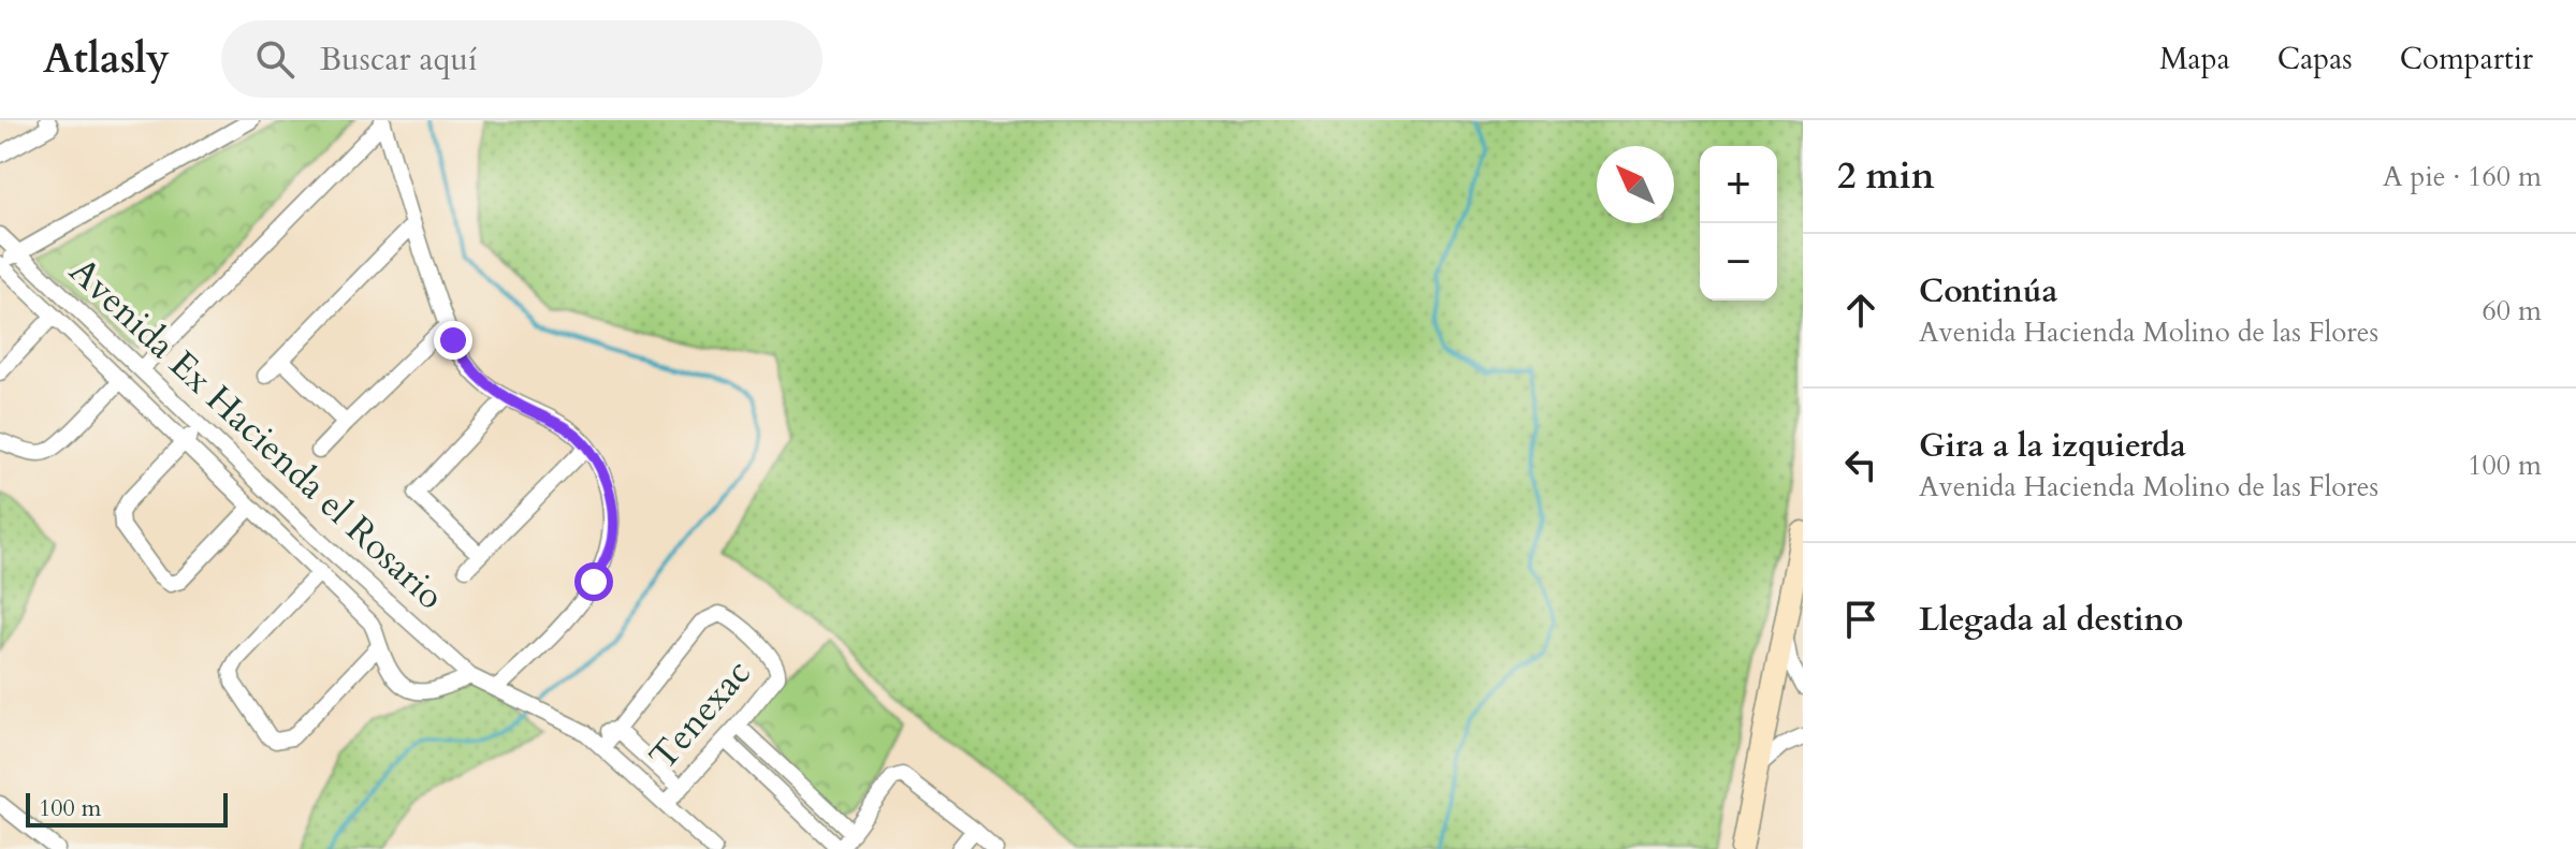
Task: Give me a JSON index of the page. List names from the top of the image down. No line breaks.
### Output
{"streets":{"street":["Avenida Ex Hacienda el Rosario","Tenexac"]},"crossings":[["Avenida Ex Hacienda el Rosario","Tenexac"]],"scale_bar":"100 m","north":"top left","page":{"header":"Atlasly","search":"Buscar aquí","nav":["Mapa","Capas","Compartir"],"heading":["2 min","A pie · 160 m"],"map_buttons":["+","−"],"list":[["Continúa","Avenida Hacienda Molino de las Flores","60 m"],["Gira a la izquierda","Avenida Hacienda Molino de las Flores","100 m"],"Llegada al destino"],"scale":"100 m"}}
